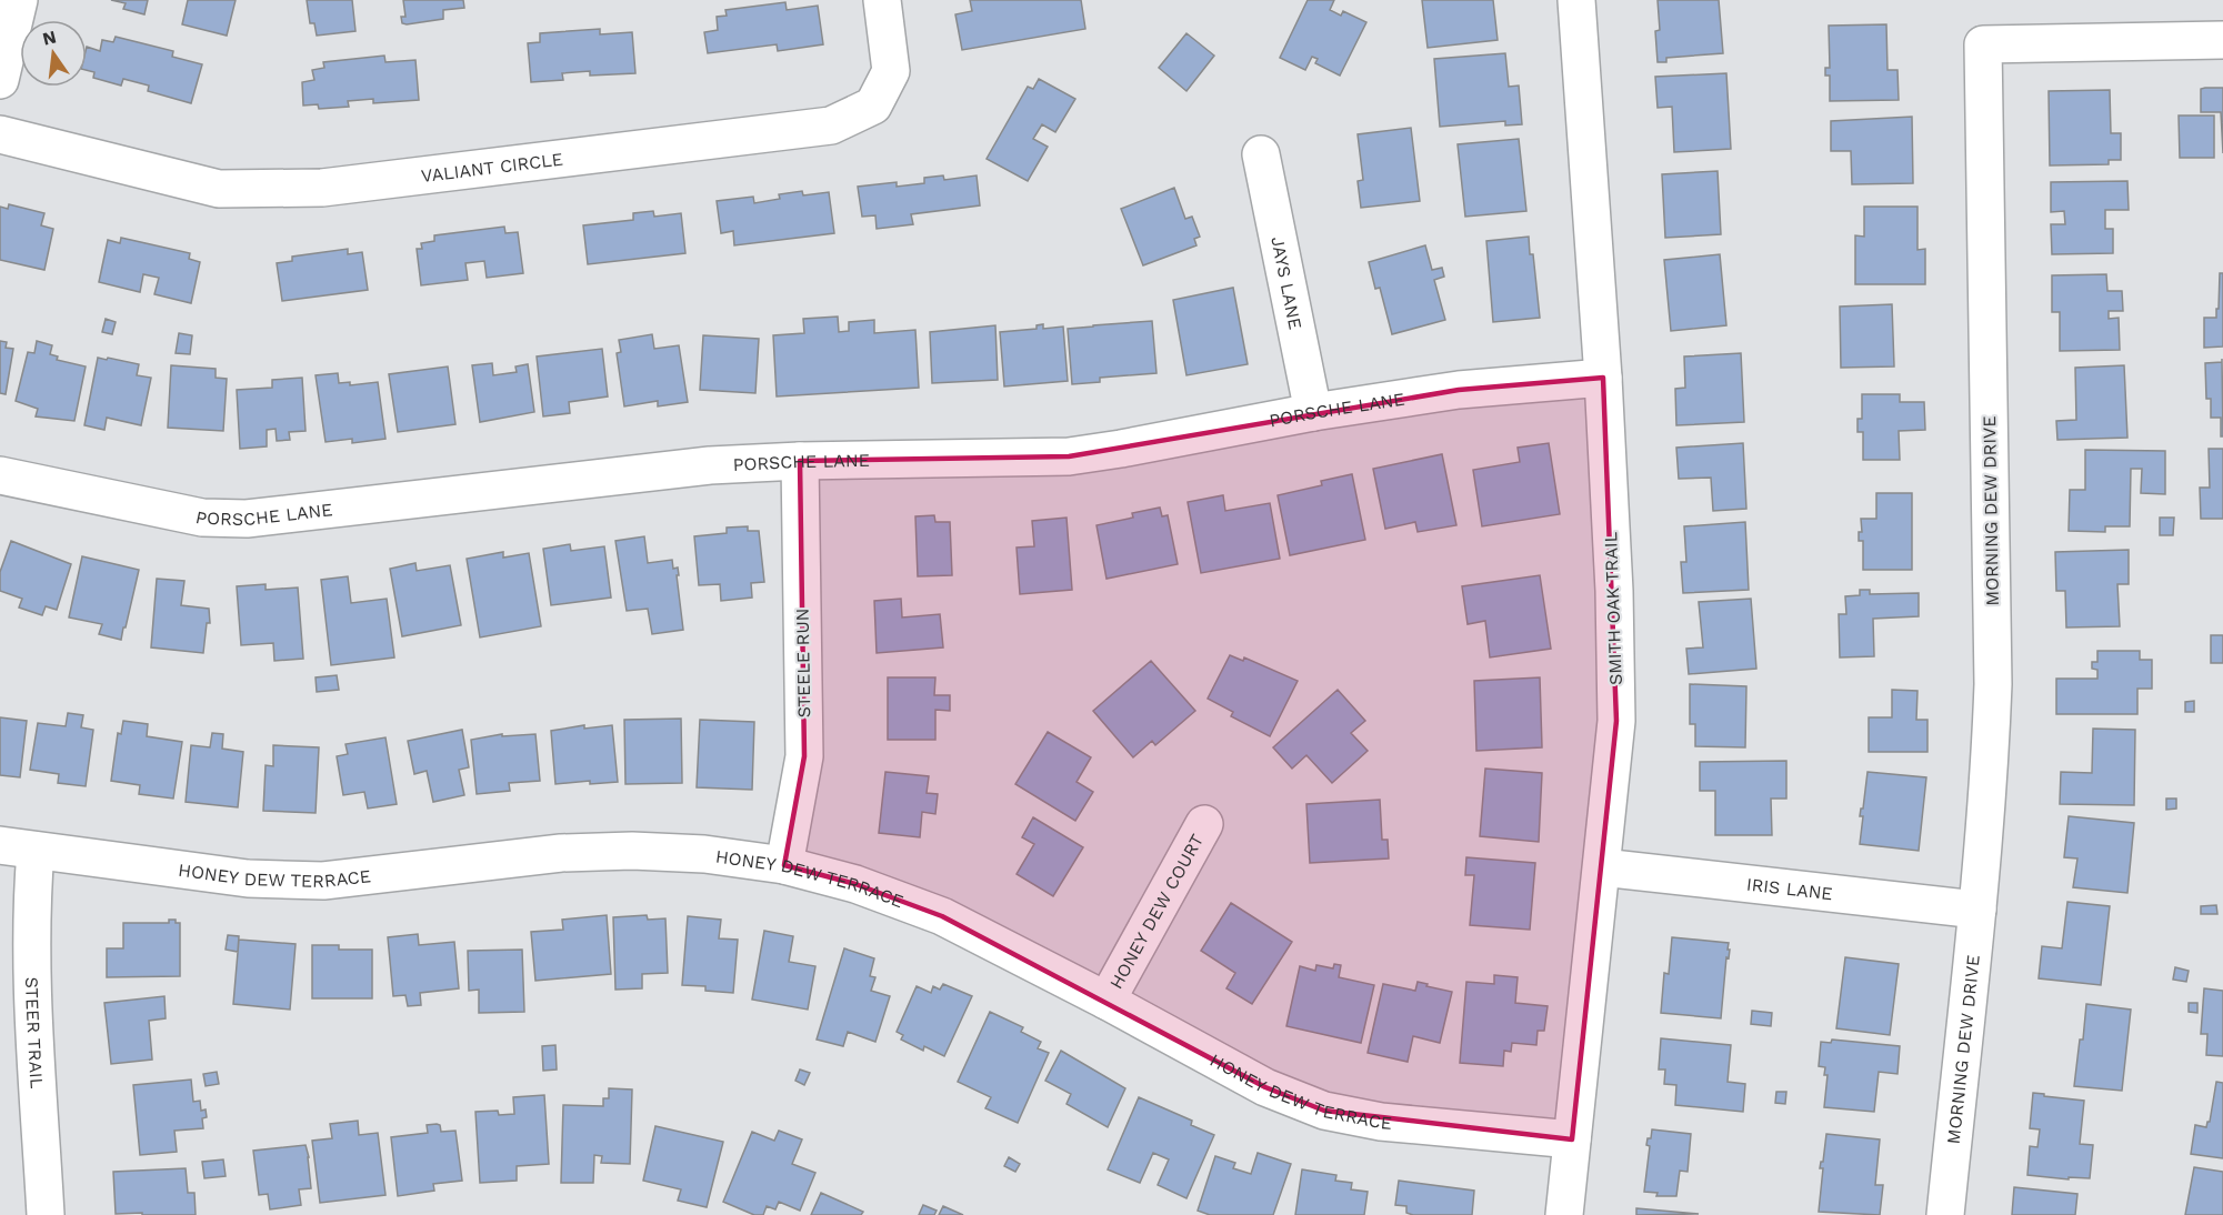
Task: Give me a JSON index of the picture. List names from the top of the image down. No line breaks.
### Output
{"streets":{"street":["VALIANT CIRCLE","JAYS LANE","PORSCHE LANE","MORNING DEW DRIVE","SMITH OAK TRAIL","STEELE RUN","HONEY DEW TERRACE","IRIS LANE","HONEY DEW COURT","STEER TRAIL"]},"crossings":[["JAYS LANE","PORSCHE LANE"],["PORSCHE LANE","SMITH OAK TRAIL"],["PORSCHE LANE","STEELE RUN"],["MORNING DEW DRIVE","IRIS LANE"],["SMITH OAK TRAIL","HONEY DEW TERRACE"],["SMITH OAK TRAIL","IRIS LANE"],["STEELE RUN","HONEY DEW TERRACE"],["HONEY DEW TERRACE","HONEY DEW COURT"],["HONEY DEW TERRACE","STEER TRAIL"]],"north":"top"}
